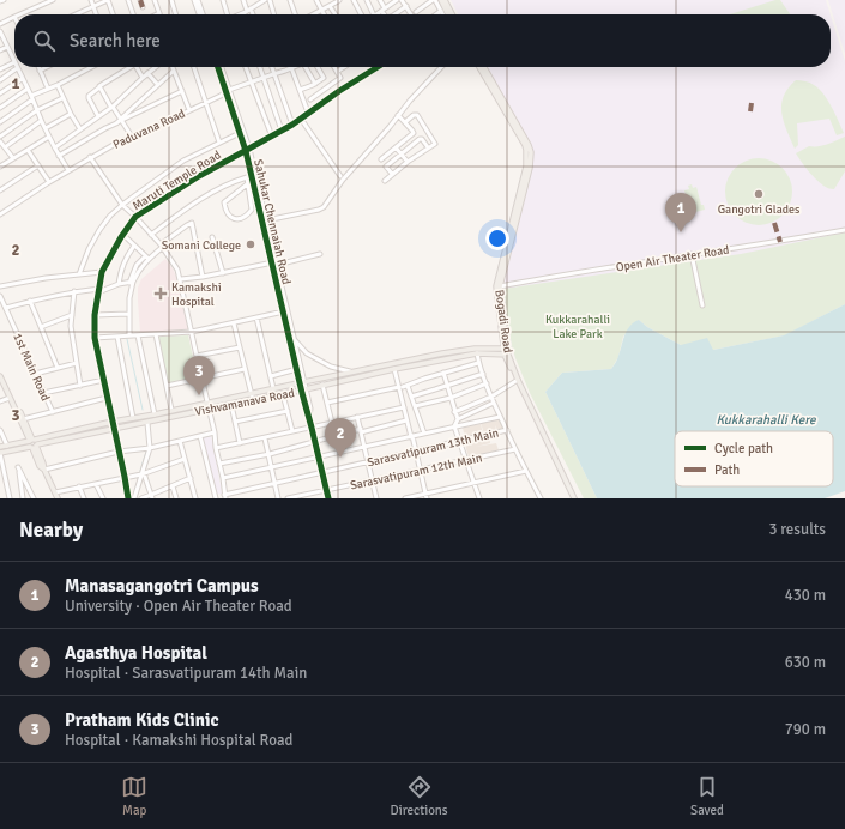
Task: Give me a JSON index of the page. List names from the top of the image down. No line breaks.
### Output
{"streets":{"main road":["Bogadi Road","Vishvamanava Road"],"street":["Paduvana Road","Maruti Temple Road","Sahukar Chennaiah Road","Open Air Theater Road","1st Main Road","Sarasvatipuram 13th Main","Sarasvatipuram 12th Main"]},"crossings":[["Paduvana Road","Sahukar Chennaiah Road"],["Maruti Temple Road","Sahukar Chennaiah Road"],["Maruti Temple Road","Vishvamanava Road"],["Sahukar Chennaiah Road","Vishvamanava Road"],["Sahukar Chennaiah Road","Sarasvatipuram 13th Main"],["Sahukar Chennaiah Road","Sarasvatipuram 12th Main"],["Open Air Theater Road","Bogadi Road"],["Bogadi Road","Vishvamanava Road"]],"water":["Kukkarahalli Kere"],"parks":["Kukkarahalli Lake Park"],"places":{"other":["Gangotri Glades","Somani College"],"health":["Kamakshi Hospital"]},"legend":["Cycle path","Path"],"page":{"search":"Search here","pins":["1","3","2"],"heading":["Nearby","3 results"],"list":[{"mark":"1","name":"Manasagangotri Campus","note":"University · Open Air Theater Road","value":"430 m"},{"mark":"2","name":"Agasthya Hospital","note":"Hospital · Sarasvatipuram 14th Main","value":"630 m"},{"mark":"3","name":"Pratham Kids Clinic","note":"Hospital · Kamakshi Hospital Road","value":"790 m"}],"nav":["Map","Directions","Saved"]},"grid":{"rows":["1","2","3"]}}
